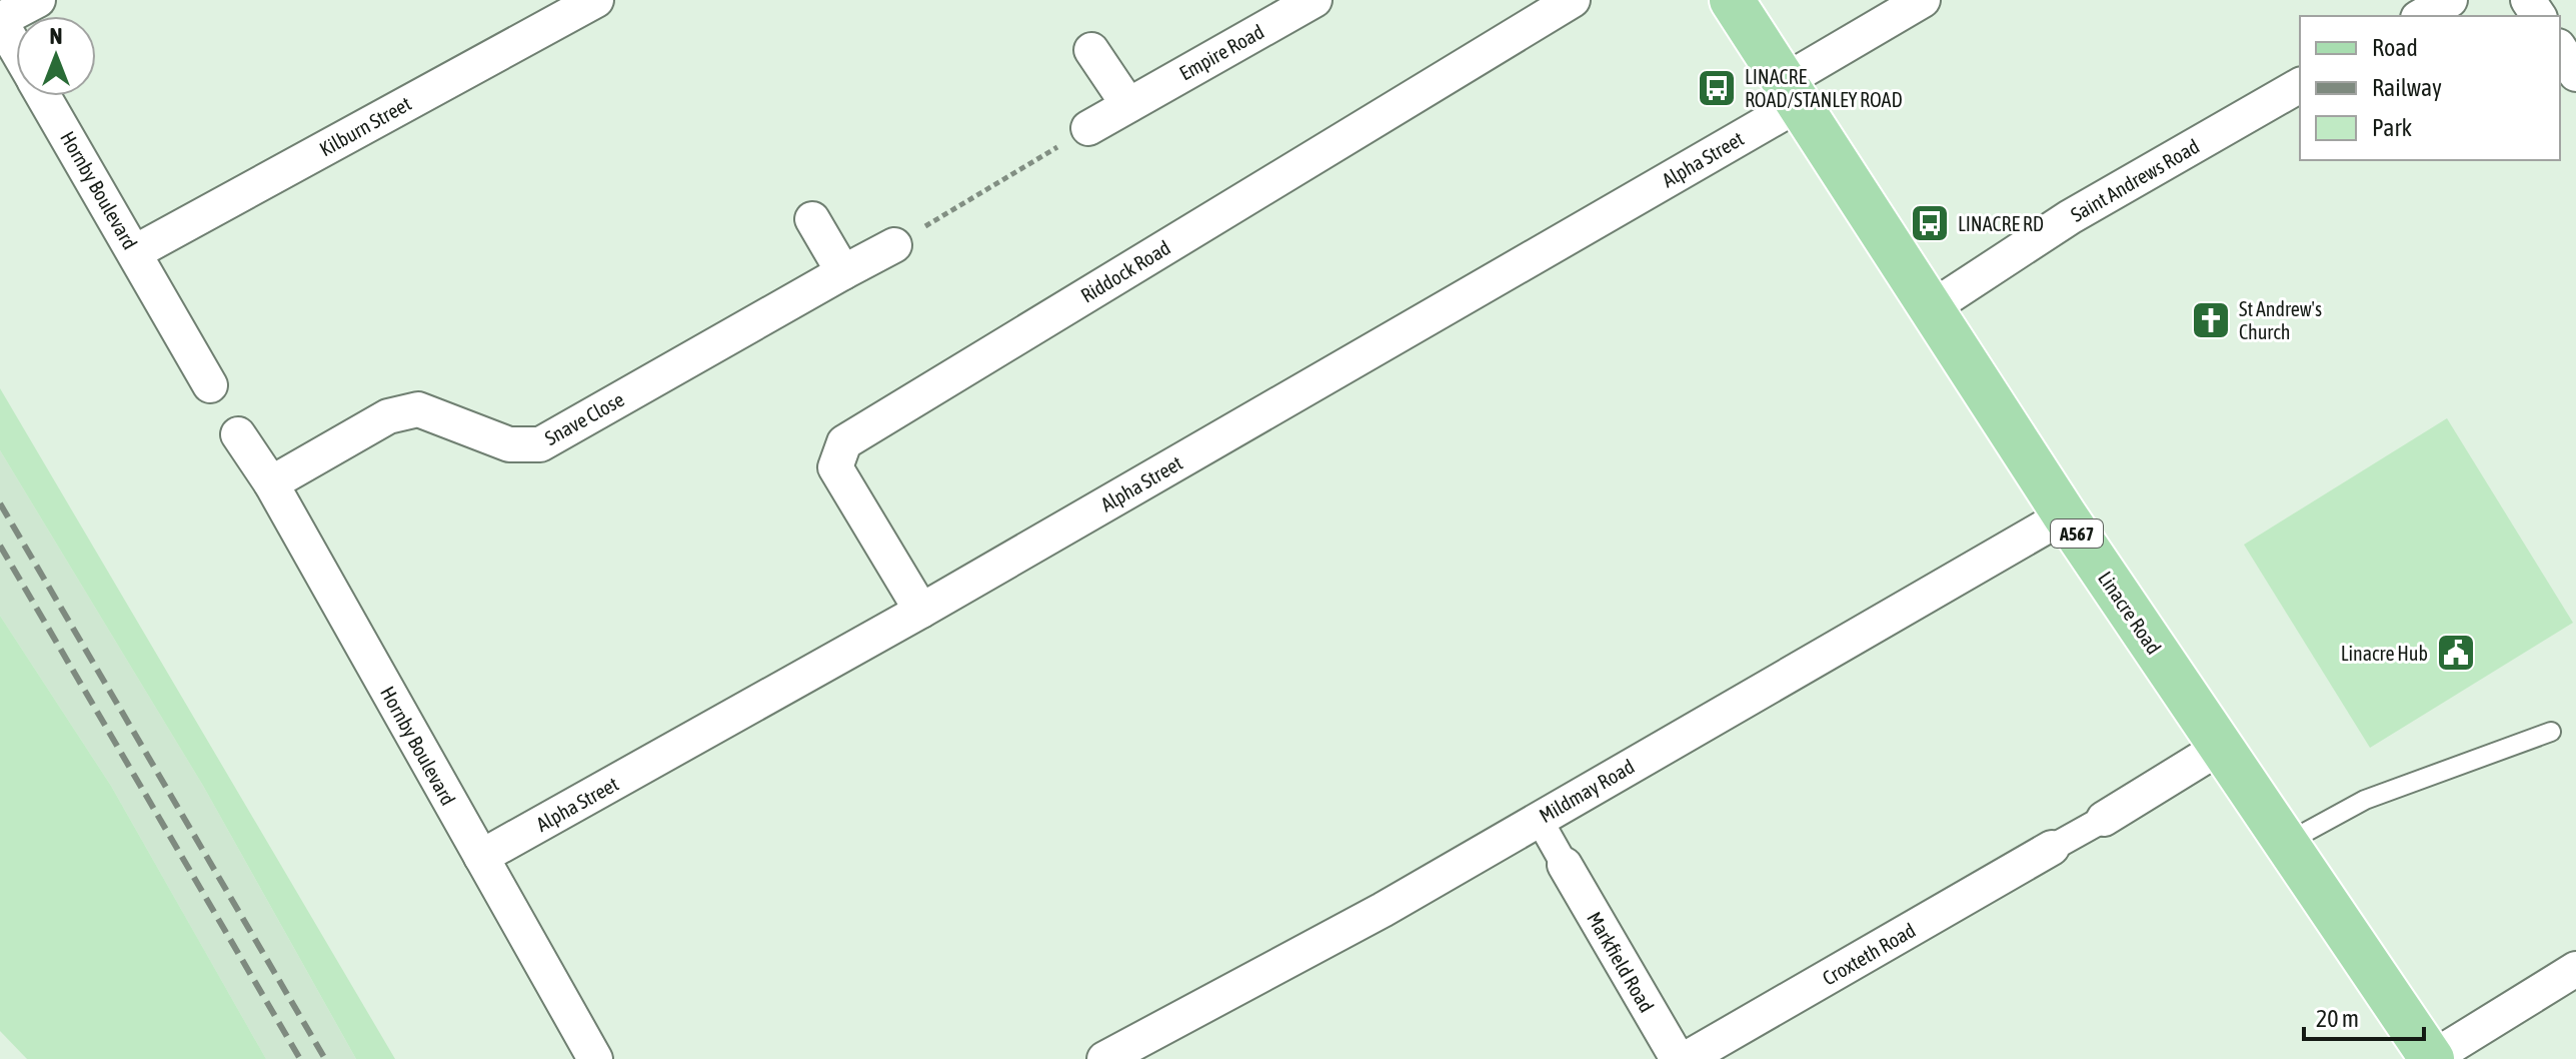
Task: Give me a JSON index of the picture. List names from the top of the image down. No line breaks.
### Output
{"streets":{"main road":["A567","Linacre Road"],"street":["Empire Road","Kilburn Street","Alpha Street","Saint Andrews Road","Hornby Boulevard","Riddock Road","Snave Close","Mildmay Road","Croxteth Road","Markfield Road"]},"crossings":[["Kilburn Street","Hornby Boulevard"],["Alpha Street","Hornby Boulevard"],["Alpha Street","Riddock Road"],["Alpha Street","Linacre Road"],["Saint Andrews Road","Linacre Road"],["Hornby Boulevard","Snave Close"],["Linacre Road","Mildmay Road"]],"places":{"bus stop":["LINACRE ROAD/STANLEY ROAD","LINACRE RD"],"church":["St Andrew's Church"],"public building":["Linacre Hub"]},"legend":["Road","Railway","Park"],"scale_bar":"20 m","north":"top"}
